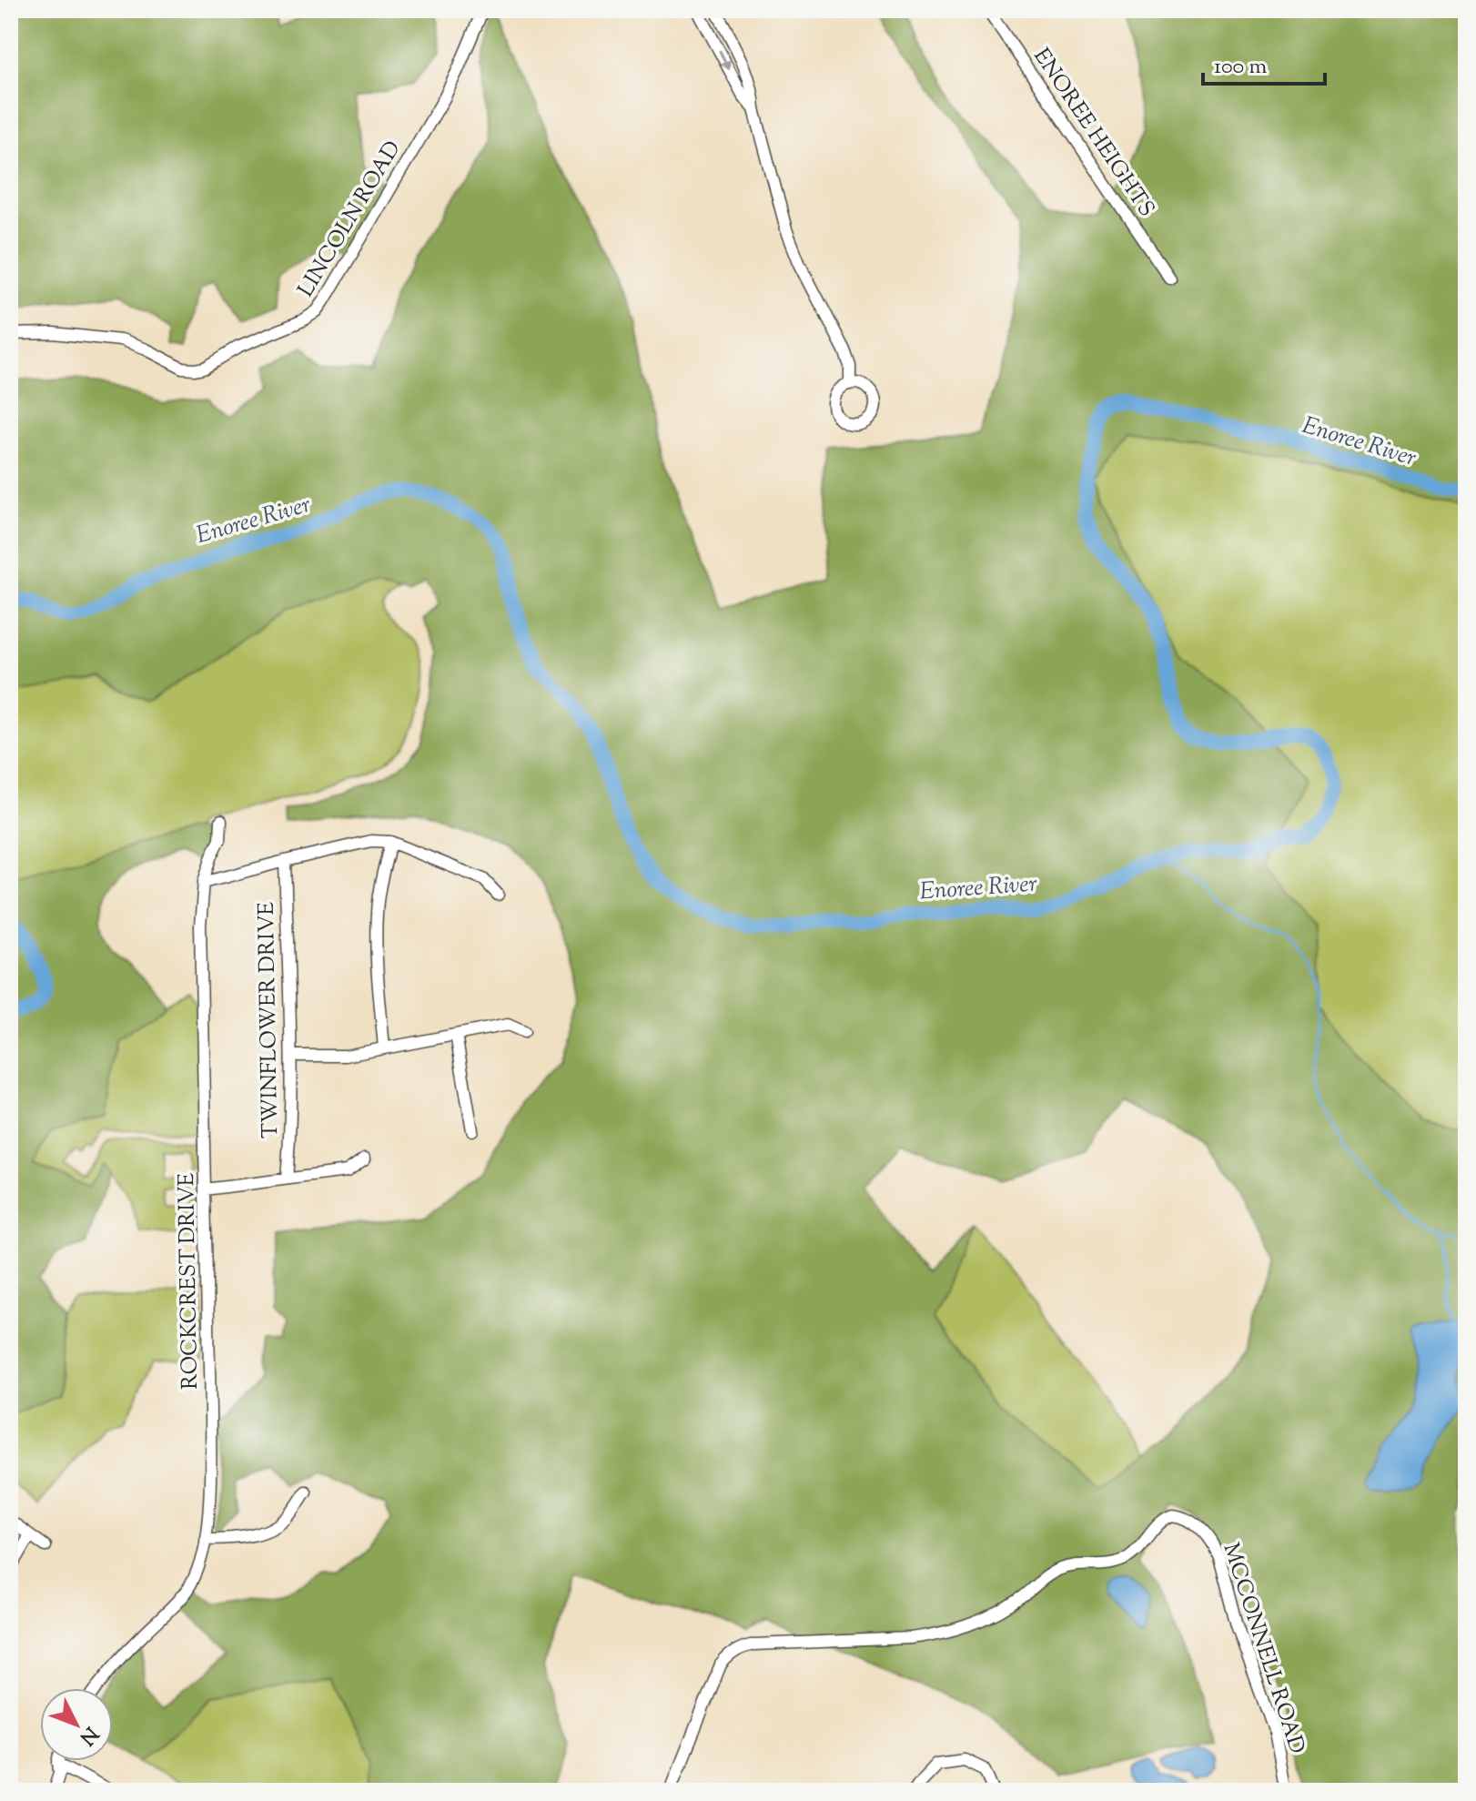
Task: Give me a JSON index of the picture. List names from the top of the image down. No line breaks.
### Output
{"streets":{"street":["ENOREE HEIGHTS","LINCOLN ROAD","TWINFLOWER DRIVE","ROCKCREST DRIVE","MCCONNELL ROAD"]},"water":["Enoree River"],"scale_bar":"100 m","north":"bottom right"}
